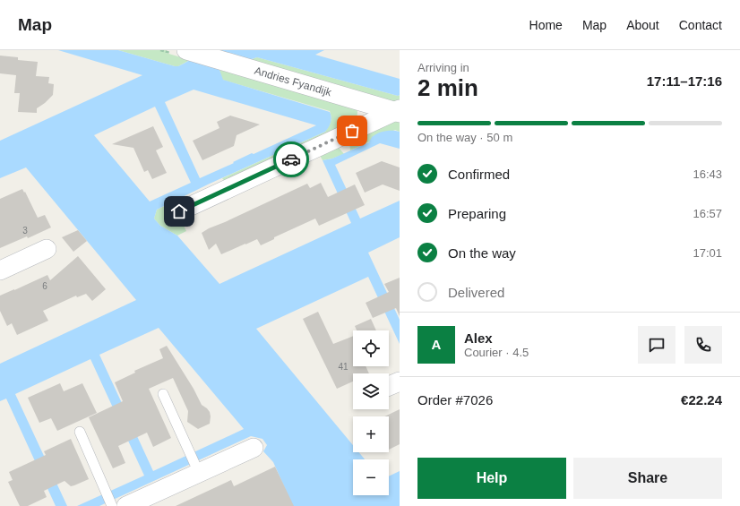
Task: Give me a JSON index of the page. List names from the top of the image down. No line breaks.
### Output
{"streets":{"street":["Andries Fyandijk"]},"house_numbers":["3","6","41"],"page":{"header":"Map","nav":["Home","Map","About","Contact"],"heading":["2 min","Arriving in","17:11–17:16"],"panel":["Alex","Courier · 4.5","Order #7026","€22.24"],"bar":"On the way · 50 m","list":[["Confirmed","16:43"],["Preparing","16:57"],["On the way","17:01"],"Delivered"],"round":"A","map_buttons":["+","−"],"buttons":["Help","Share"]}}
